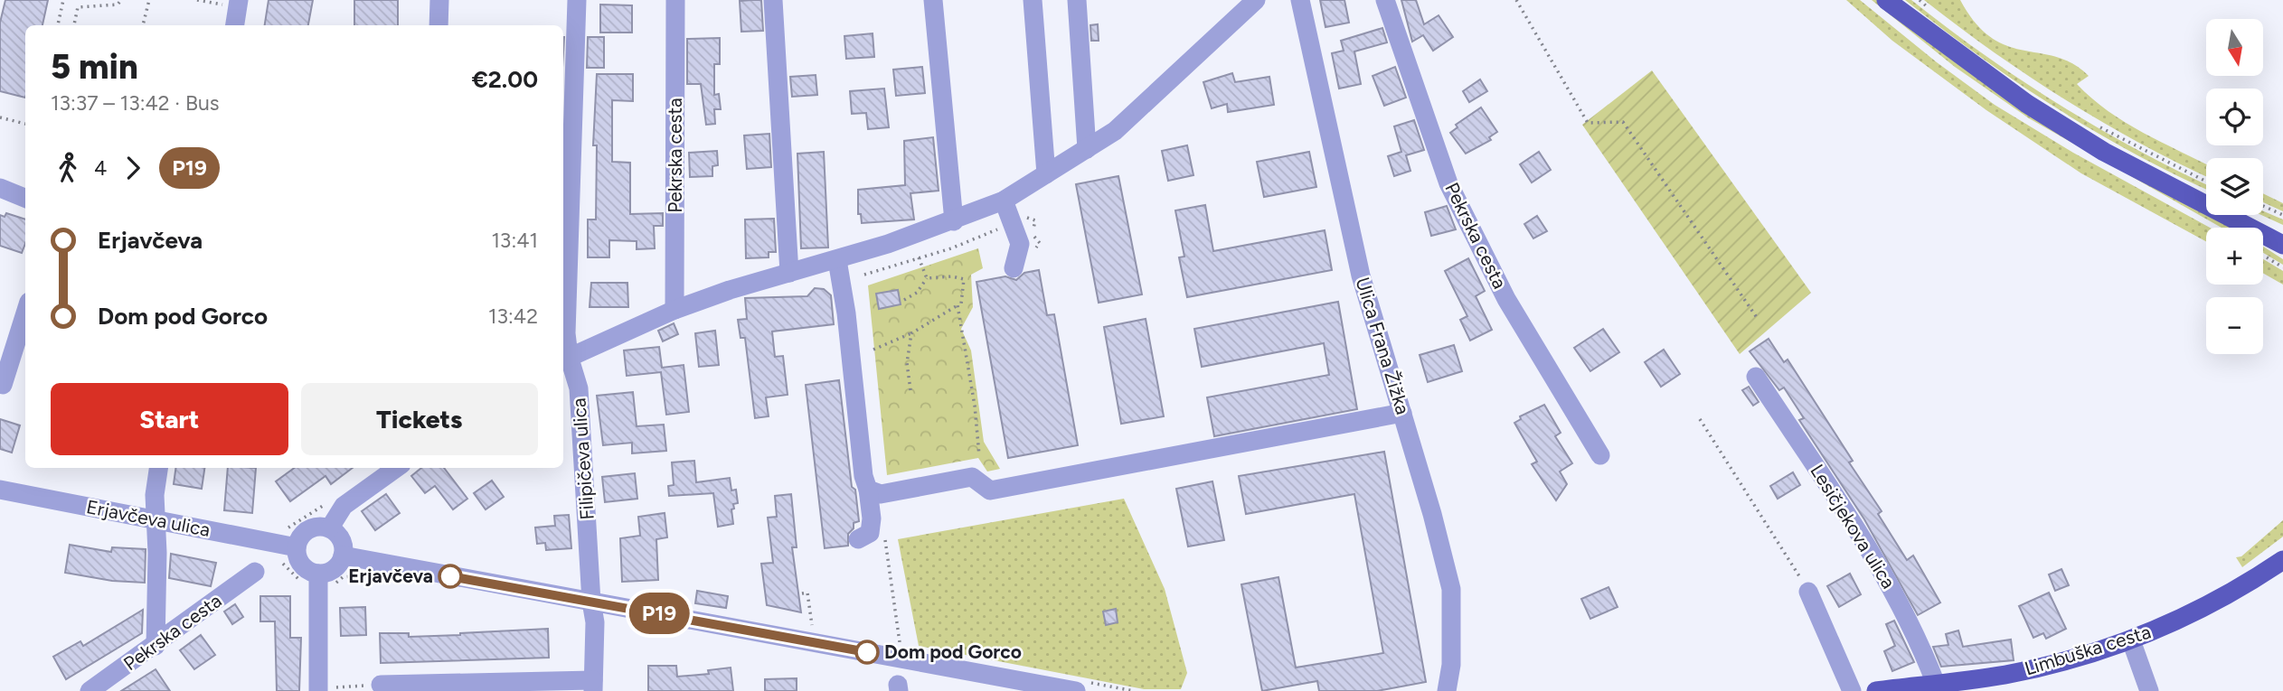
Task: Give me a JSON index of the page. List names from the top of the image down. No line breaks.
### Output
{"streets":{"main road":["Limbuška cesta"],"street":["Pekrska cesta","Ulica Frana Žižka","Filipičeva ulica","Erjavčeva ulica","Lesičjekova ulica"]},"crossings":[["Lesičjekova ulica","Limbuška cesta"]],"places":["Erjavčeva","Dom pod Gorco"],"lines":["bus line P19"],"north":"bottom","page":{"on_map":"P19","map_buttons":["+","−"],"heading":["5 min","13:37 – 13:42 · Bus","€2.00"],"legs":["4","P19"],"list":[{"name":"Erjavčeva","value":"13:41"},{"name":"Dom pod Gorco","value":"13:42"}],"buttons":["Start","Tickets"]}}
